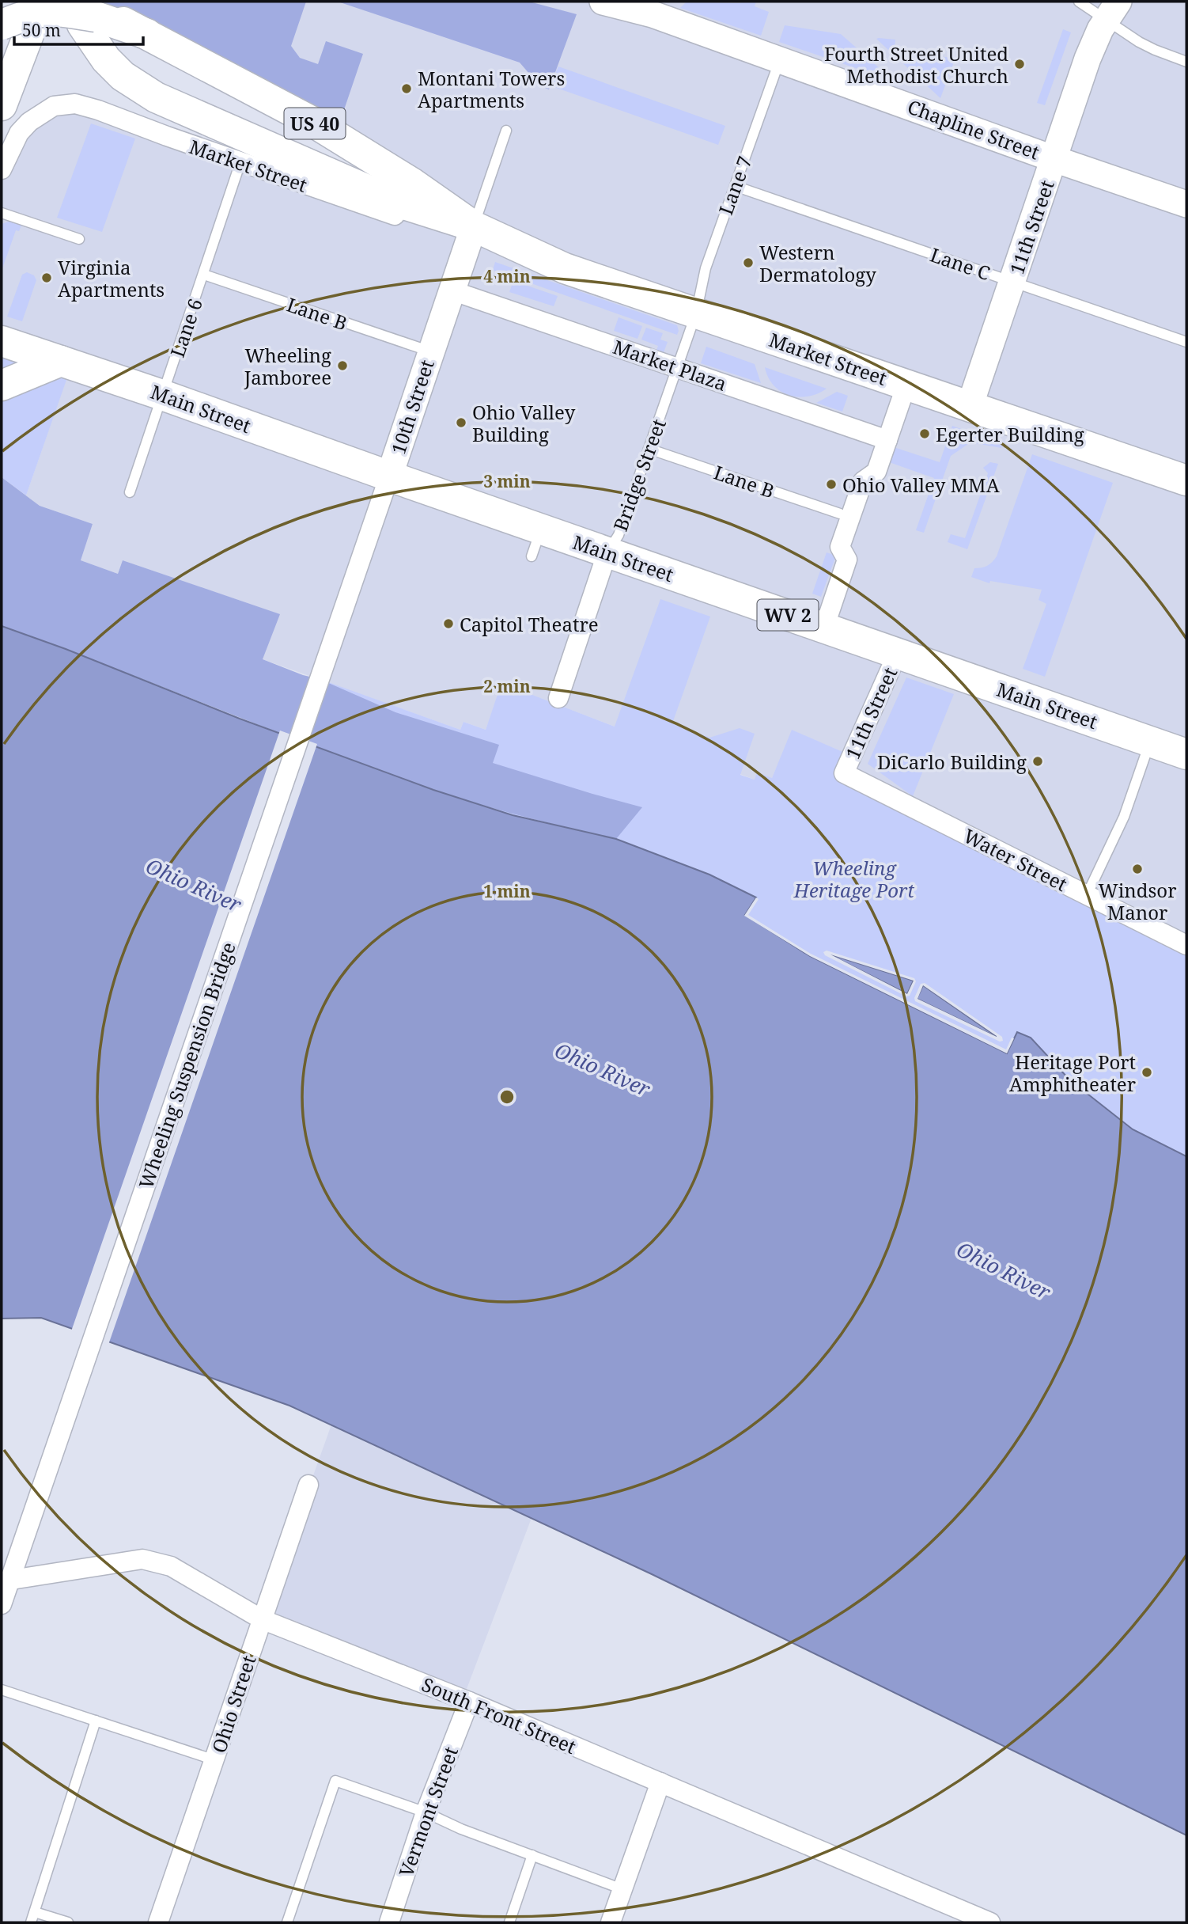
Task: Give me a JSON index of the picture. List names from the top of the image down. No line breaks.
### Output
{"streets":{"main road":["US 40","Market Street","Main Street","WV 2"],"street":["Chapline Street","11th Street","Market Plaza","10th Street","Bridge Street","Water Street","Wheeling Suspension Bridge","Ohio Street","South Front Street","Vermont Street"],"lane":["Lane 7","Lane C","Lane B","Lane 6"]},"crossings":[["Chapline Street","Lane 7"],["Chapline Street","11th Street"],["Market Street","Lane 7"],["Market Street","11th Street"],["Market Street","Lane 6"],["Market Street","10th Street"],["Market Street","Bridge Street"],["Lane 7","Lane C"],["Lane 7","Bridge Street"],["11th Street","Lane C"],["11th Street","Main Street"],["11th Street","Water Street"],["Lane B","Lane 6"],["Lane B","10th Street"],["Lane B","Bridge Street"],["Lane 6","Main Street"],["Market Plaza","10th Street"],["Market Plaza","Bridge Street"],["10th Street","Main Street"],["10th Street","Wheeling Suspension Bridge"],["Main Street","Bridge Street"],["Wheeling Suspension Bridge","South Front Street"],["Ohio Street","South Front Street"],["South Front Street","Vermont Street"]],"water":["Ohio River"],"parks":["Wheeling Heritage Port"],"places":["Fourth Street United Methodist Church","Montani Towers Apartments","Western Dermatology","Virginia Apartments","Wheeling Jamboree","Ohio Valley Building","Egerter Building","Ohio Valley MMA","Capitol Theatre","DiCarlo Building","Windsor Manor","Heritage Port Amphitheater"],"scale_bar":"50 m","rings":["4 min","3 min","2 min","1 min"]}
